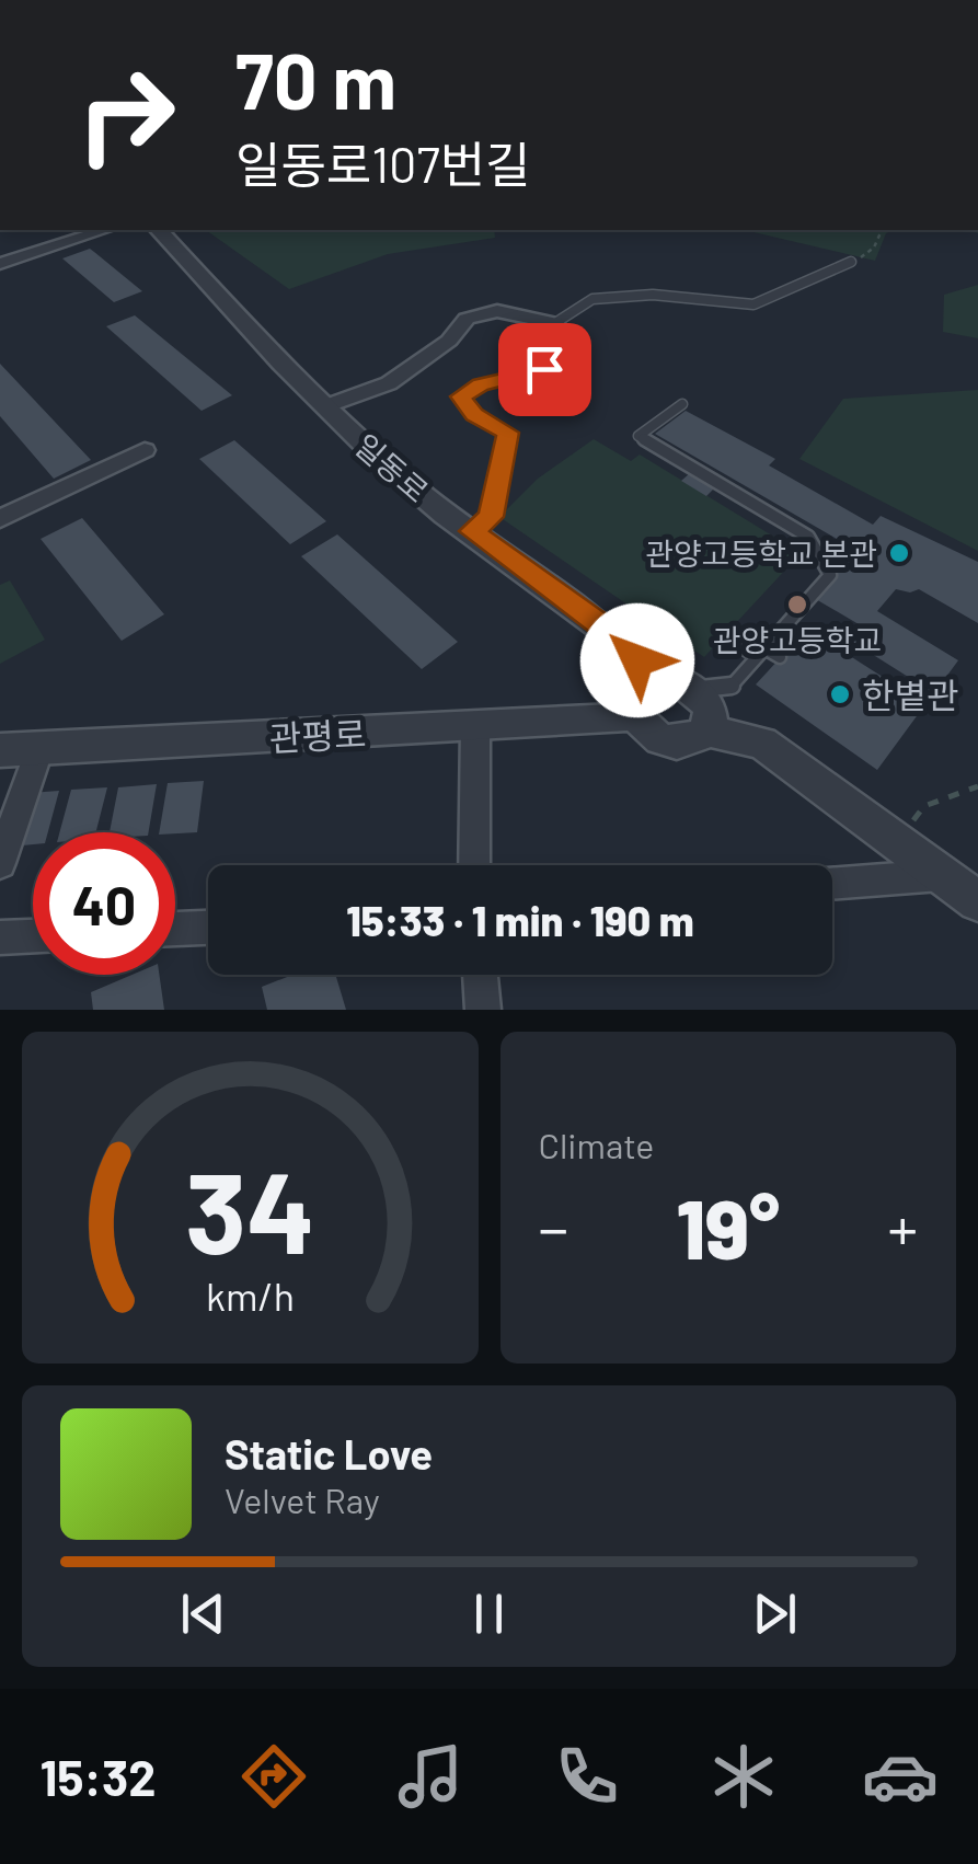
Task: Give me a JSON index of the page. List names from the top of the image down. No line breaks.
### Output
{"streets":{"street":["일동로","관평로"]},"crossings":[["일동로","관평로"]],"places":["관양고등학교 본관","관양고등학교","한볕관"],"page":{"turn":["70 m","일동로107번길"],"limit":"40","trip":"15:33 · 1 min · 190 m","tile":"Climate","heat":["−","19°","+"],"song":["Static Love","Velvet Ray"],"tabs":"15:32","gauge":["34","km/h"]}}
